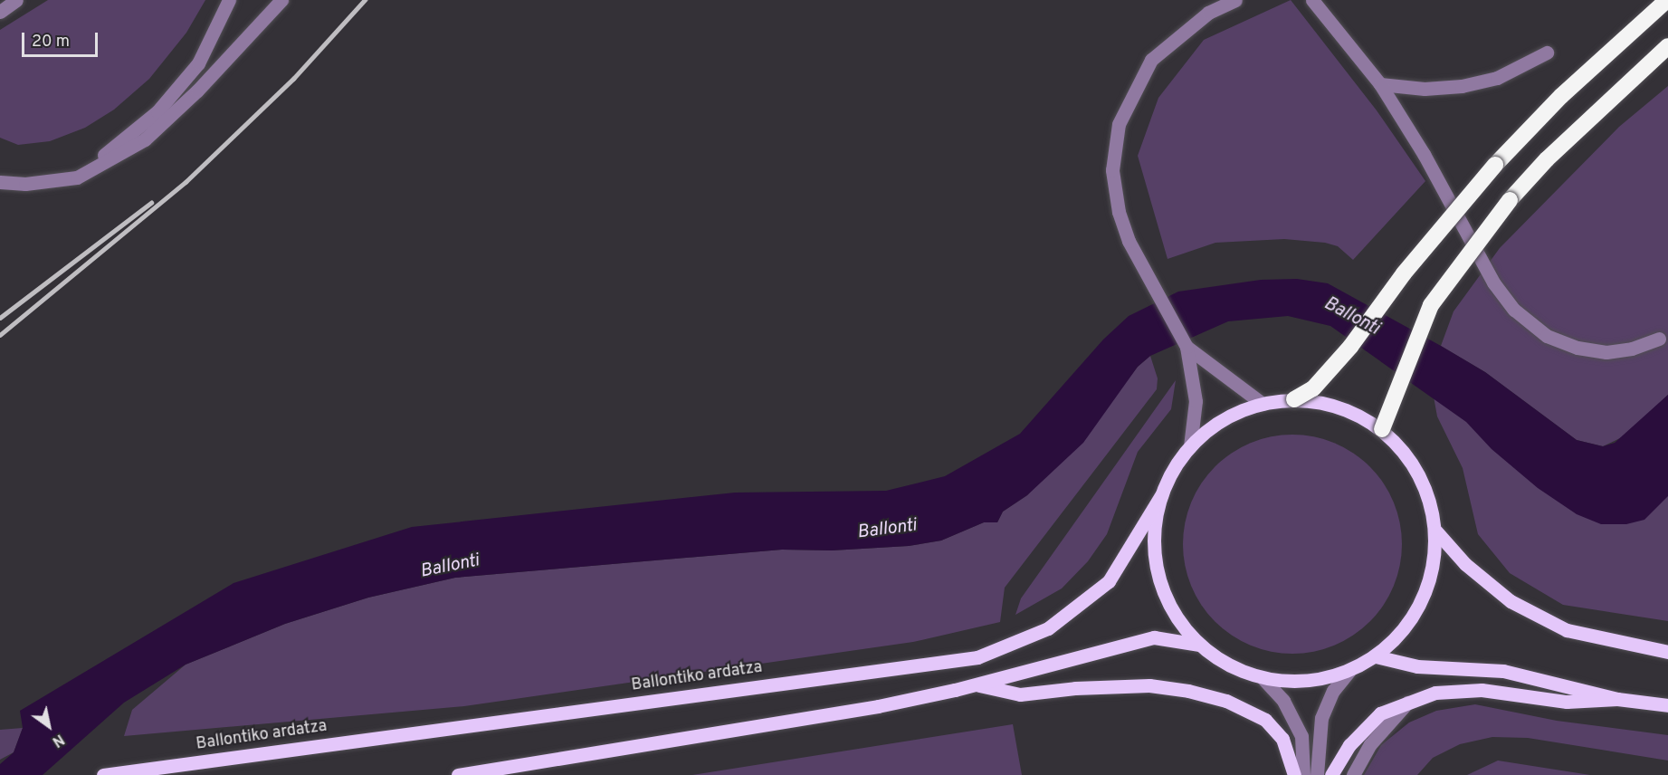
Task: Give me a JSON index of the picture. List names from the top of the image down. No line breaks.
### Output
{"streets":{"main road":["Ballontiko ardatza"]},"water":["Ballonti"],"scale_bar":"20 m","north":"bottom right"}
